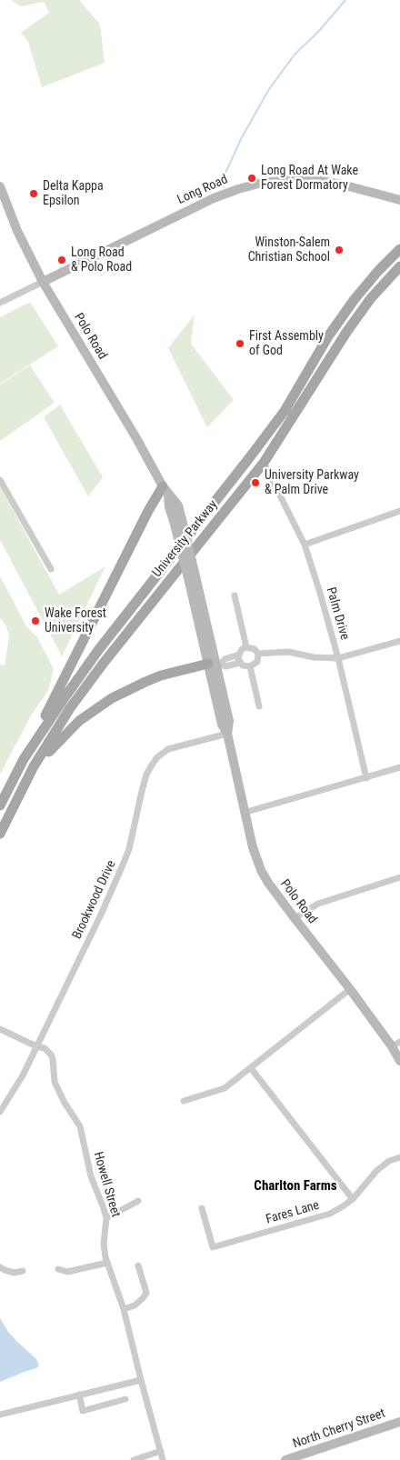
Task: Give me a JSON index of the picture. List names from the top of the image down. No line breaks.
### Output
{"streets":{"main road":["Long Road","Polo Road","University Parkway","North Cherry Street"],"street":["Palm Drive","Brookwood Drive","Howell Street","Fares Lane"]},"crossings":[["Long Road","Polo Road"],["Polo Road","Brookwood Drive"],["University Parkway","Palm Drive"],["Brookwood Drive","Howell Street"]],"districts":["Charlton Farms"],"places":["Long Road At Wake Forest Dormatory","Delta Kappa Epsilon","Winston-Salem Christian School","Long Road & Polo Road","First Assembly of God","University Parkway & Palm Drive","Wake Forest University"]}
